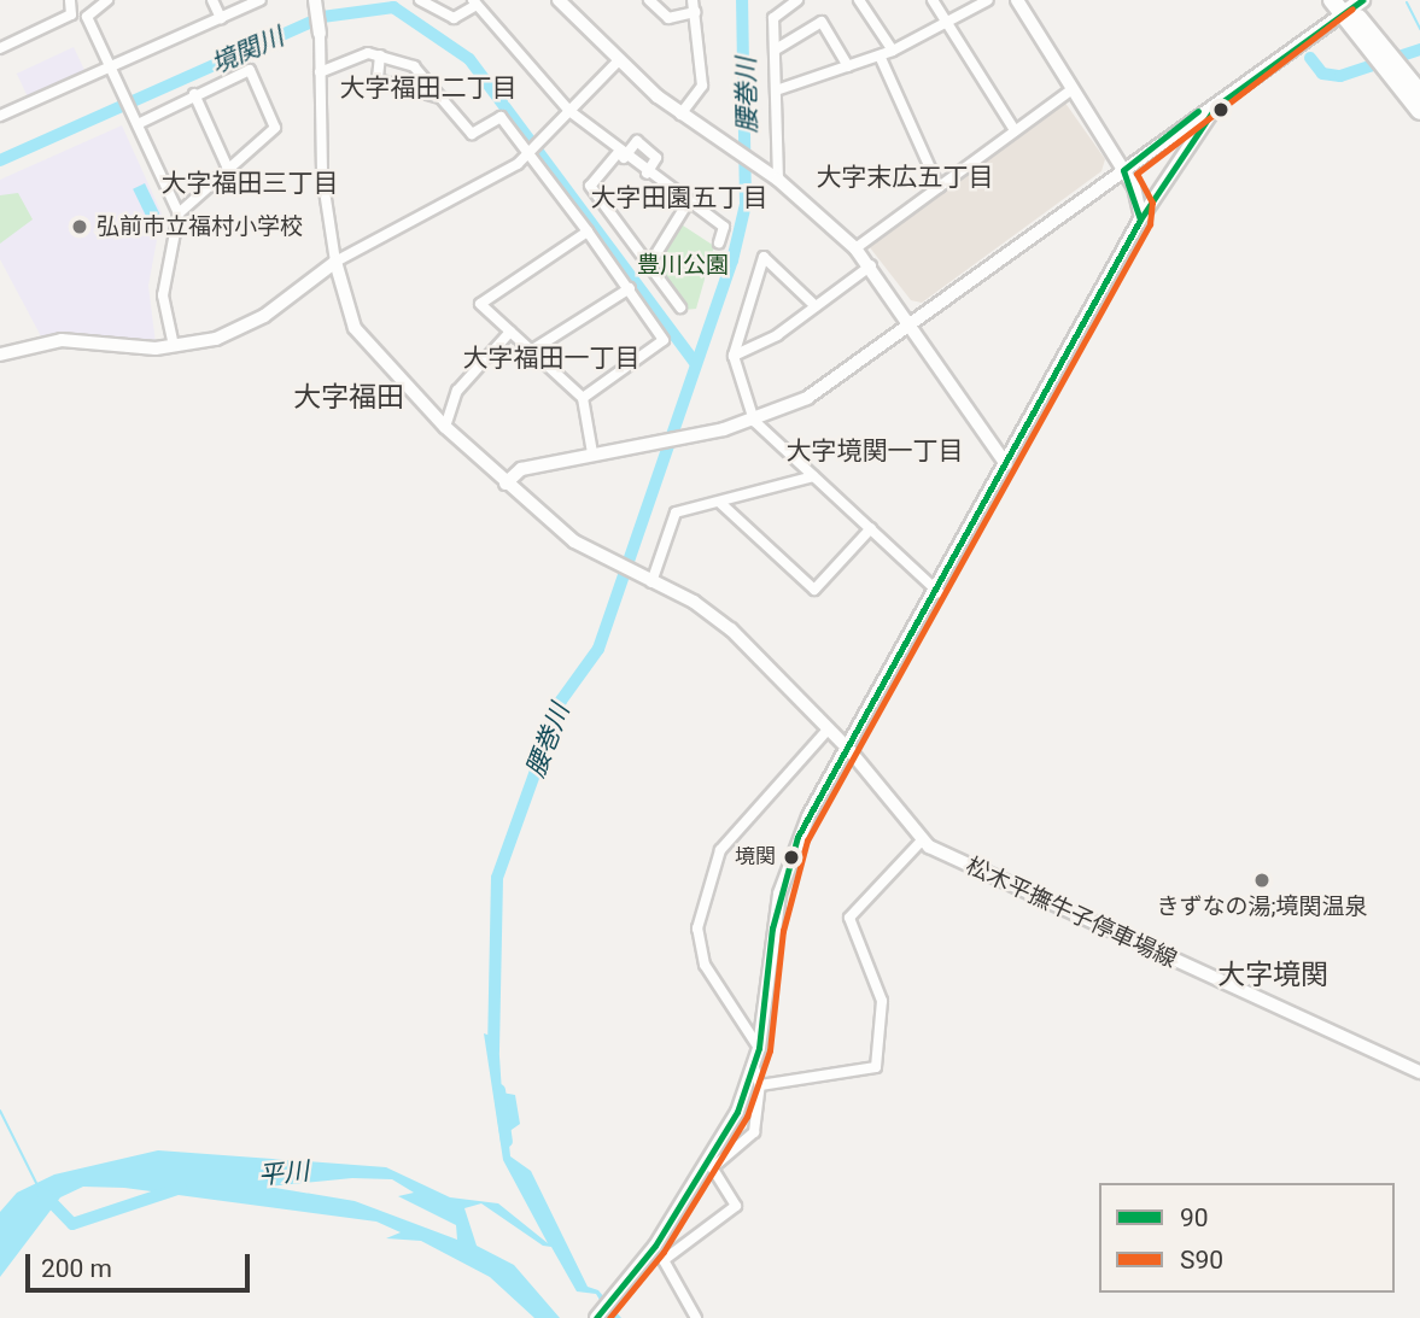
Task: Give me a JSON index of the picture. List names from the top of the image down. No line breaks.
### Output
{"streets":{"main road":["松木平撫牛子停車場線"]},"districts":["大字福田二丁目","大字末広五丁目","大字福田三丁目","大字田園五丁目","大字福田一丁目","大字福田","大字境関一丁目","大字境関"],"water":["境関川","腰巻川","平川"],"parks":["豊川公園"],"places":["弘前市立福村小学校","境関","きずなの湯;境関温泉"],"lines":["transit line 90","transit line S90"],"legend":["90","S90"],"scale_bar":"200 m"}
